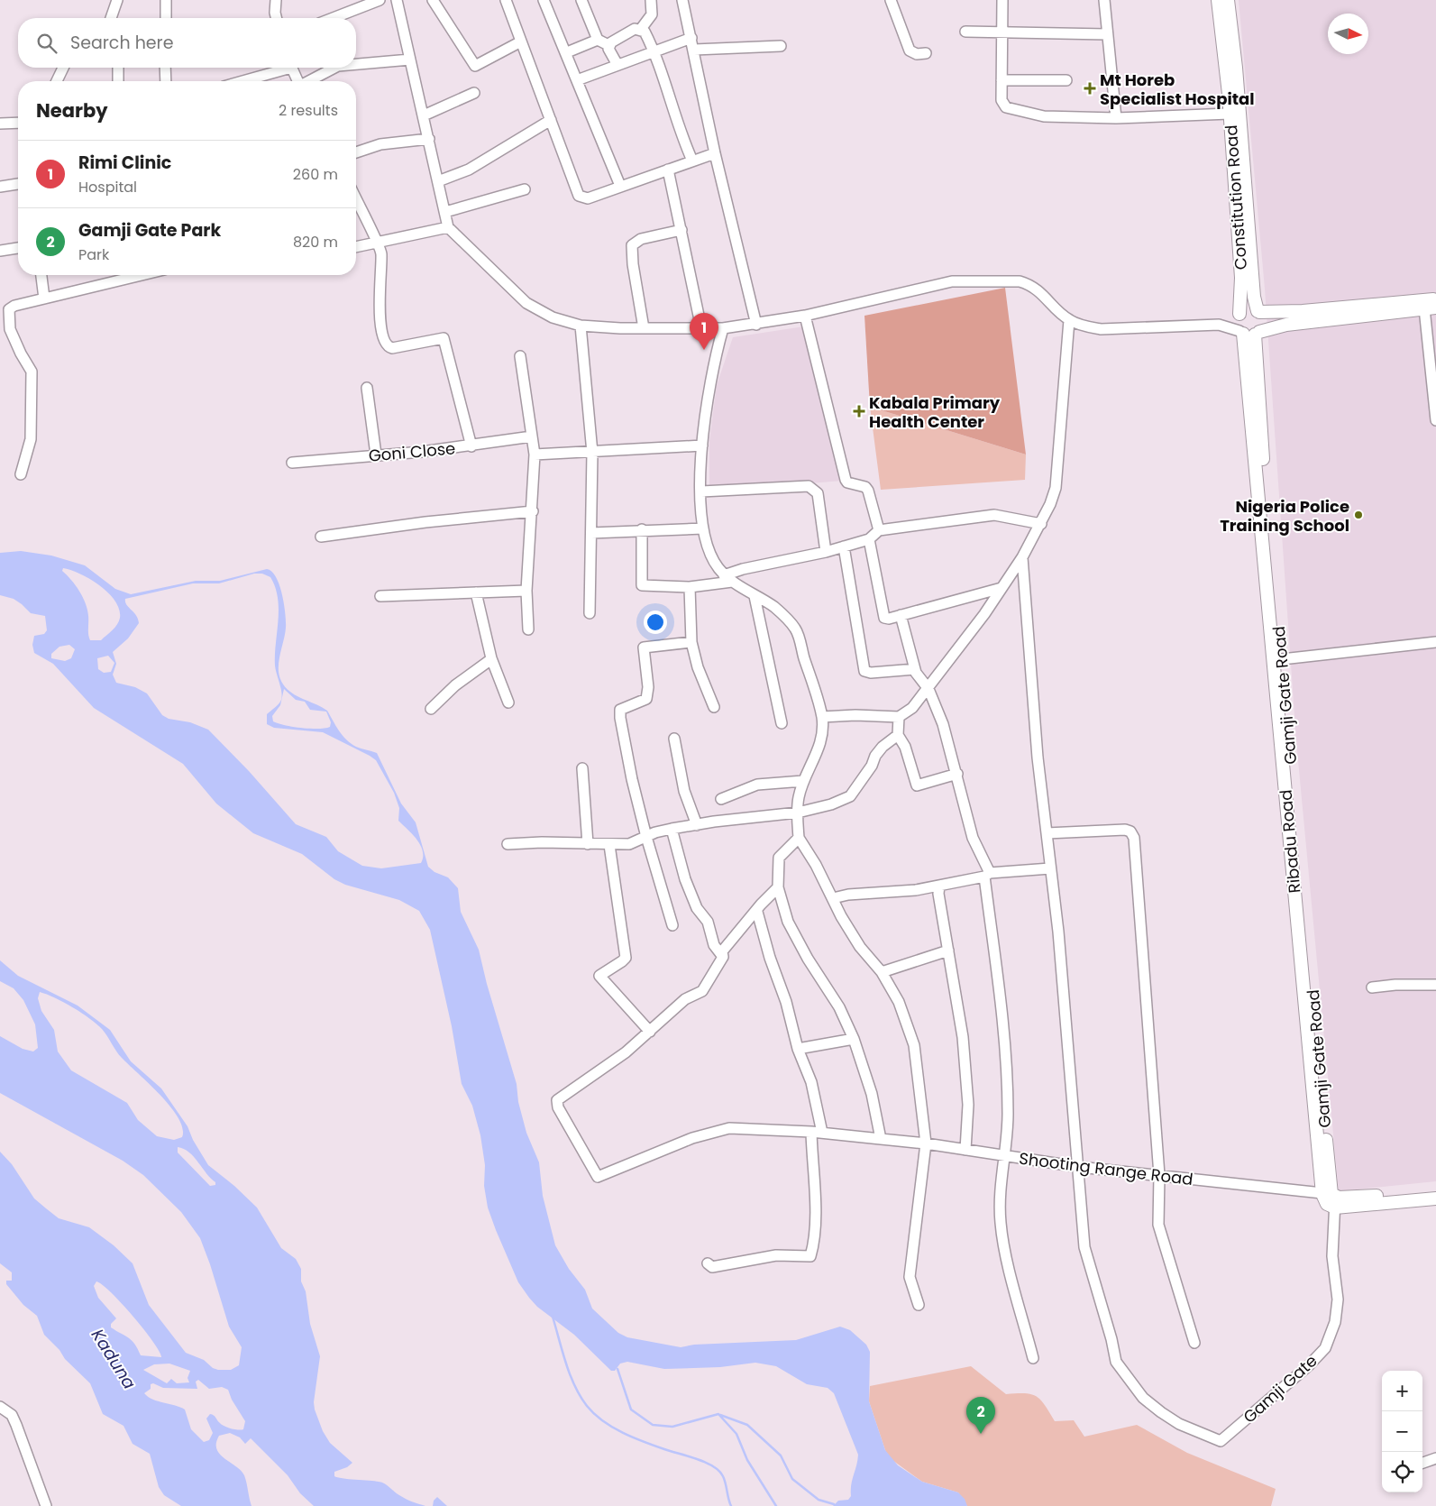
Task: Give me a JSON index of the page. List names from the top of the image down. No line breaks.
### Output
{"streets":{"main road":["Constitution Road","Gamji Gate Road"],"street":["Goni Close","Shooting Range Road","Gamji Gate"]},"crossings":[["Constitution Road","Gamji Gate Road"],["Gamji Gate Road","Shooting Range Road"],["Gamji Gate Road","Gamji Gate"],["Shooting Range Road","Gamji Gate"]],"water":["Kaduna"],"places":{"health":["Mt Horeb Specialist Hospital","Kabala Primary Health Center"],"other":["Nigeria Police Training School"]},"north":"right","page":{"search":"Search here","heading":["Nearby","2 results"],"list":[{"mark":"1","name":"Rimi Clinic","note":"Hospital","value":"260 m"},{"mark":"2","name":"Gamji Gate Park","note":"Park","value":"820 m"}],"pins":["1","2"],"map_buttons":["+","−"]}}
